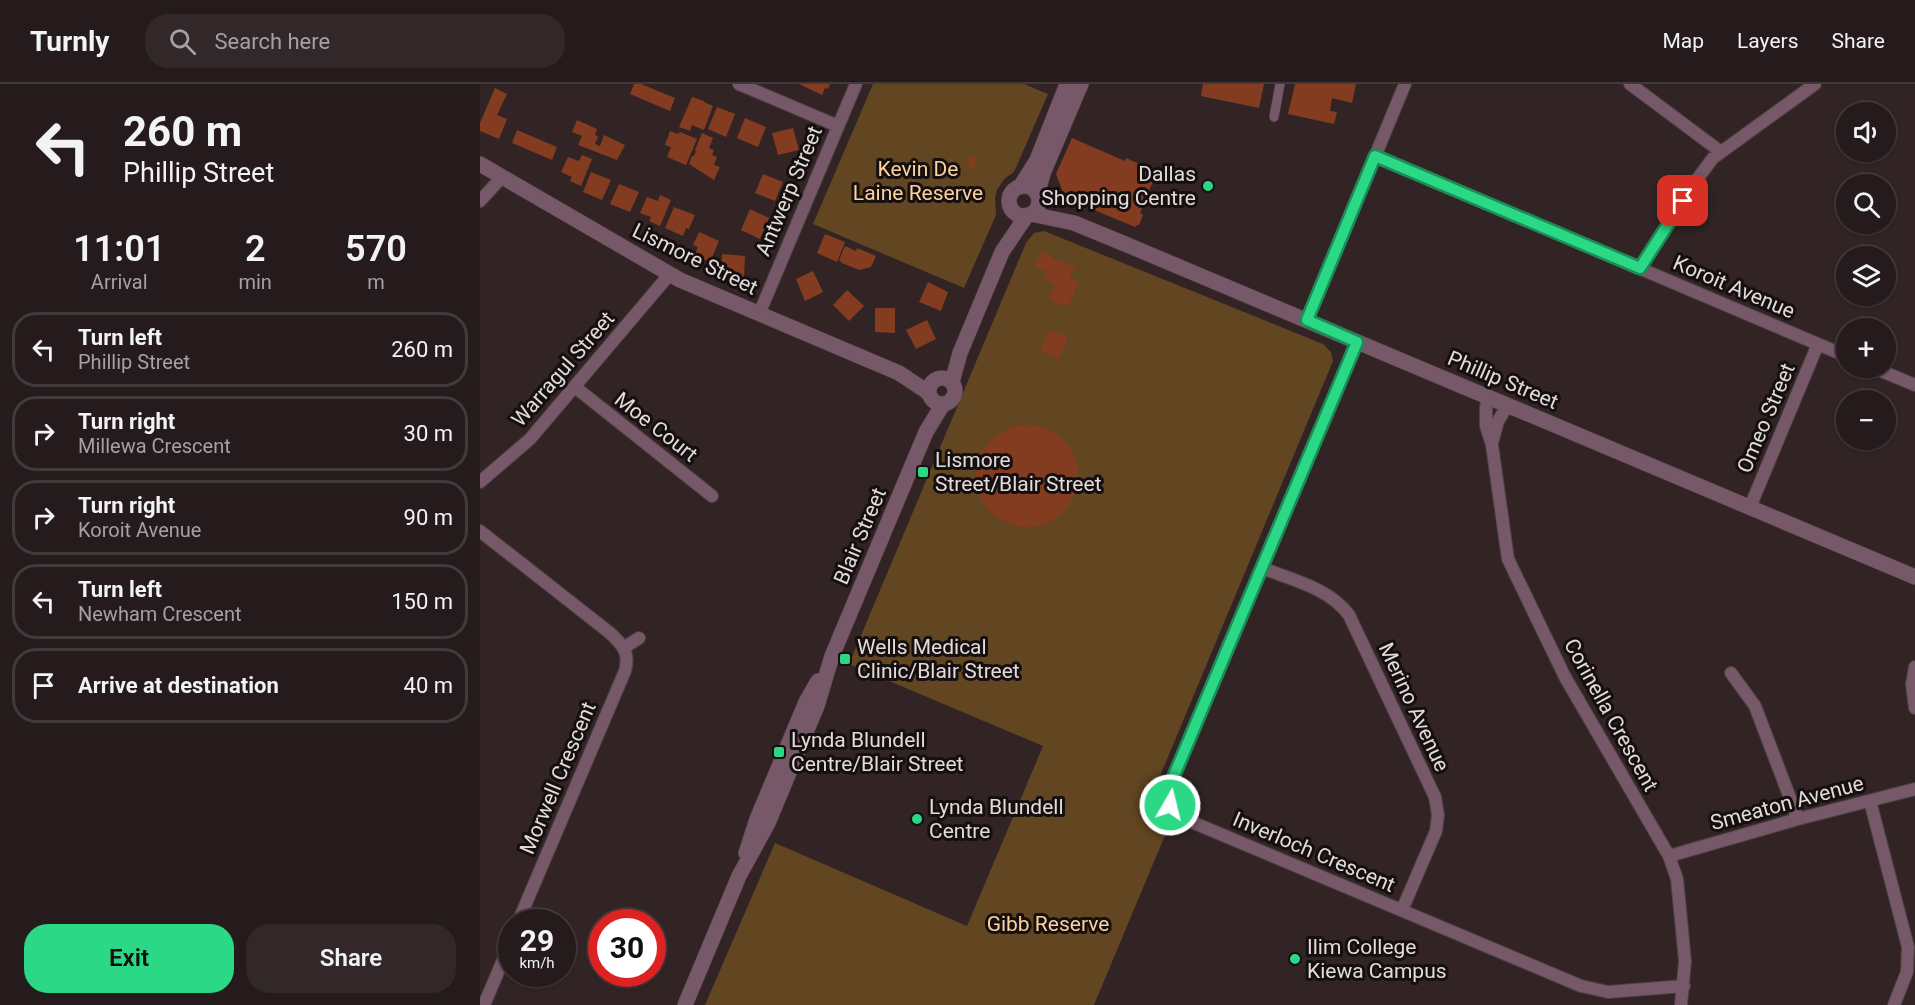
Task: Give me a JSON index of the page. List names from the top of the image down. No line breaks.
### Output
{"streets":{"street":["Antwerp Street","Lismore Street","Koroit Avenue","Warragul Street","Phillip Street","Omeo Street","Moe Court","Blair Street","Merino Avenue","Corinella Crescent","Morwell Crescent","Smeaton Avenue","Inverloch Crescent"]},"crossings":[["Antwerp Street","Lismore Street"],["Lismore Street","Warragul Street"],["Lismore Street","Blair Street"],["Koroit Avenue","Omeo Street"],["Warragul Street","Moe Court"],["Phillip Street","Omeo Street"],["Phillip Street","Blair Street"],["Phillip Street","Corinella Crescent"],["Phillip Street","Inverloch Crescent"],["Merino Avenue","Inverloch Crescent"],["Corinella Crescent","Smeaton Avenue"],["Corinella Crescent","Inverloch Crescent"]],"parks":["Kevin De Laine Reserve","Gibb Reserve"],"places":{"other":["Dallas Shopping Centre","Lynda Blundell Centre","Ilim College Kiewa Campus"],"transit":["Lismore Street/Blair Street","Wells Medical Clinic/Blair Street","Lynda Blundell Centre/Blair Street"]},"page":{"header":"Turnly","search":"Search here","nav":["Map","Layers","Share"],"turn":["260 m","Phillip Street"],"map_buttons":["+","−"],"eta":["11:01","Arrival","2","min","570","m"],"list":[{"name":"Turn left","note":"Phillip Street","value":"260 m"},{"name":"Turn right","note":"Millewa Crescent","value":"30 m"},{"name":"Turn right","note":"Koroit Avenue","value":"90 m"},{"name":"Turn left","note":"Newham Crescent","value":"150 m"},{"name":"Arrive at destination","value":"40 m"}],"speed":"29 km/h","limit":"30","buttons":["Exit","Share"]}}
